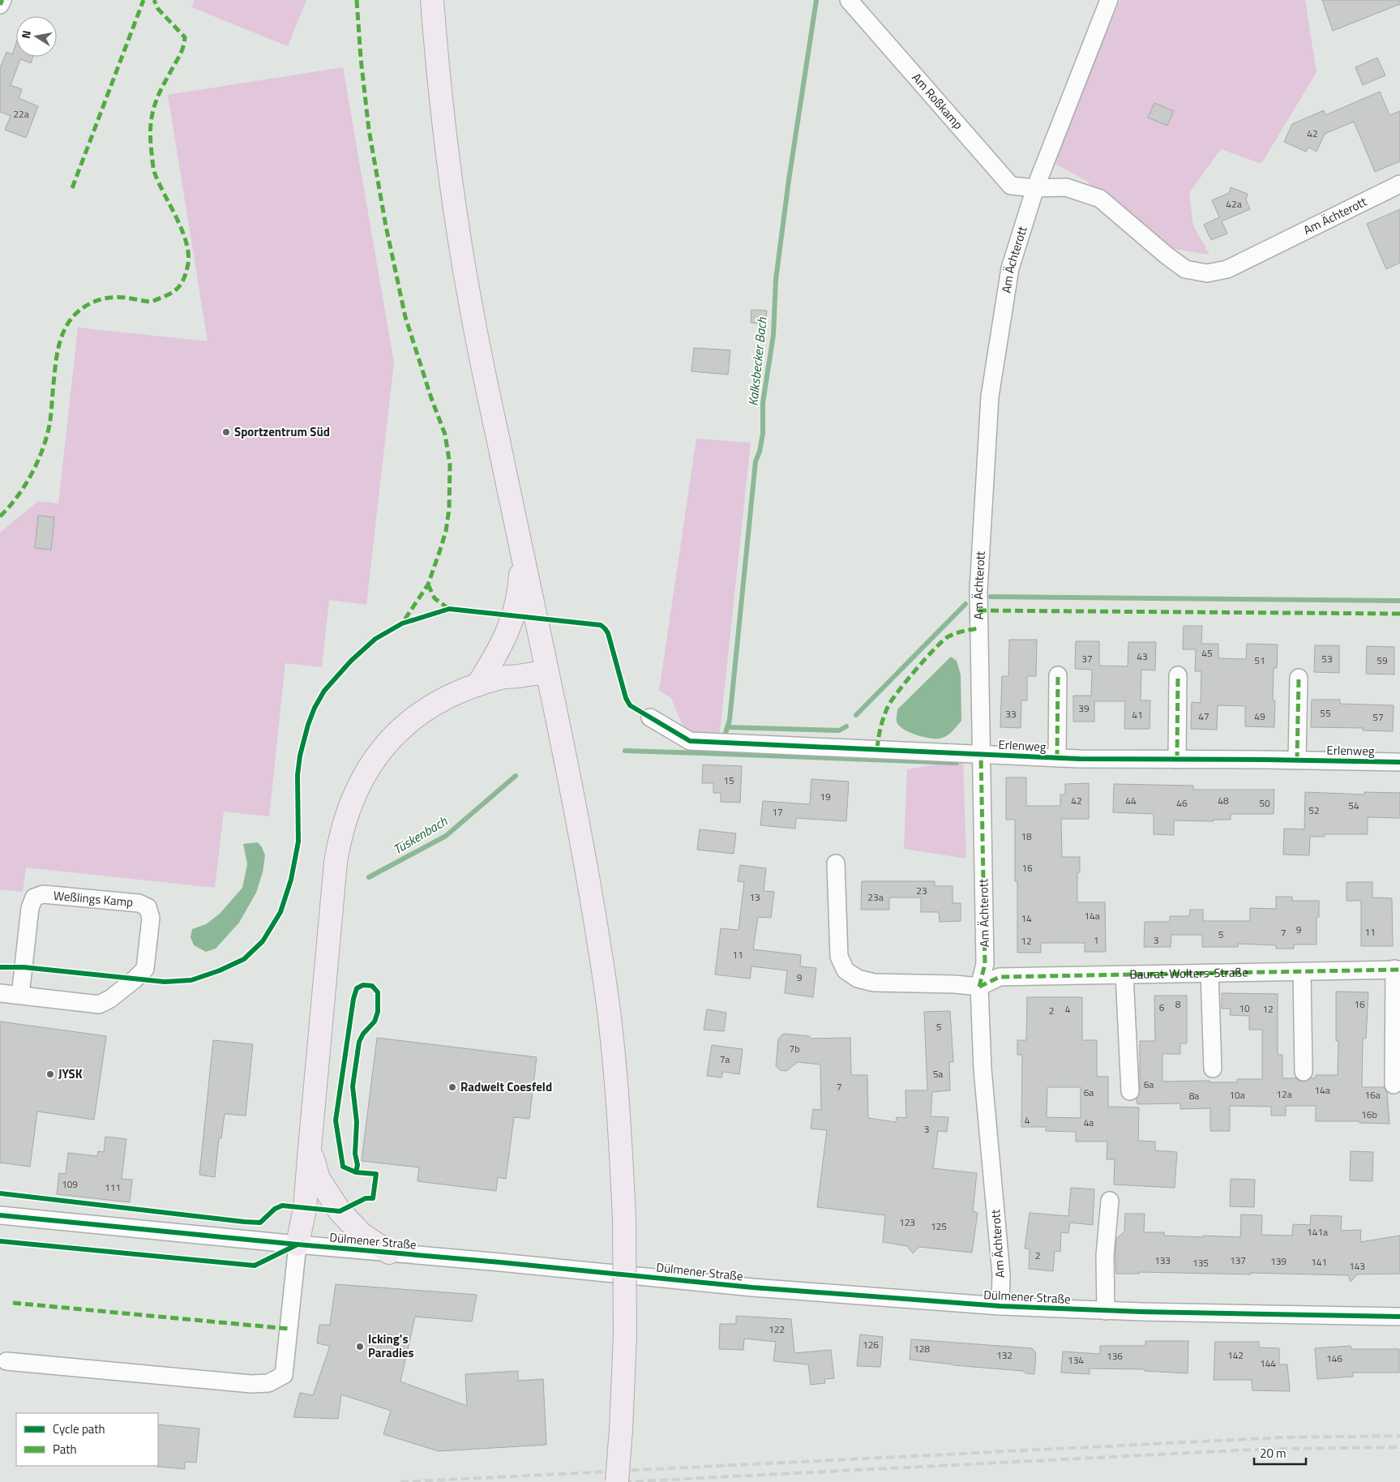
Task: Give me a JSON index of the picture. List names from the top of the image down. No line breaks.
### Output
{"streets":{"street":["Am Roßkamp","Am Ächterott","Erlenweg","Weßlings Kamp","Baurat-Wolters-Straße","Dülmener Straße"]},"crossings":[["Am Roßkamp","Am Ächterott"],["Am Ächterott","Erlenweg"],["Am Ächterott","Baurat-Wolters-Straße"],["Am Ächterott","Dülmener Straße"]],"water":["Kalksbecker Bach","Tüskenbach"],"places":["Sportzentrum Süd","JYSK","Radwelt Coesfeld","Icking's Paradies"],"house_numbers":["22a","42","42a","45","43","37","53","51","59","39","55","33","41","47","49","57","15","19","42","44","48","46","50","54","52","17","18","16","23","13","23a","14a","14","9","11","7","5","1","3","12","11","9","8","16","6","10","4","12","2","5","7b","7a","5a","6a","7","14a","6a","12a","10a","16a","8a","16b","4","4a","3","109","111","123","125","141a","2","133","137","139","141","135","143","122","126","128","132","142","136","146","134","144"],"legend":["Cycle path","Path"],"scale_bar":"20 m","north":"left"}
